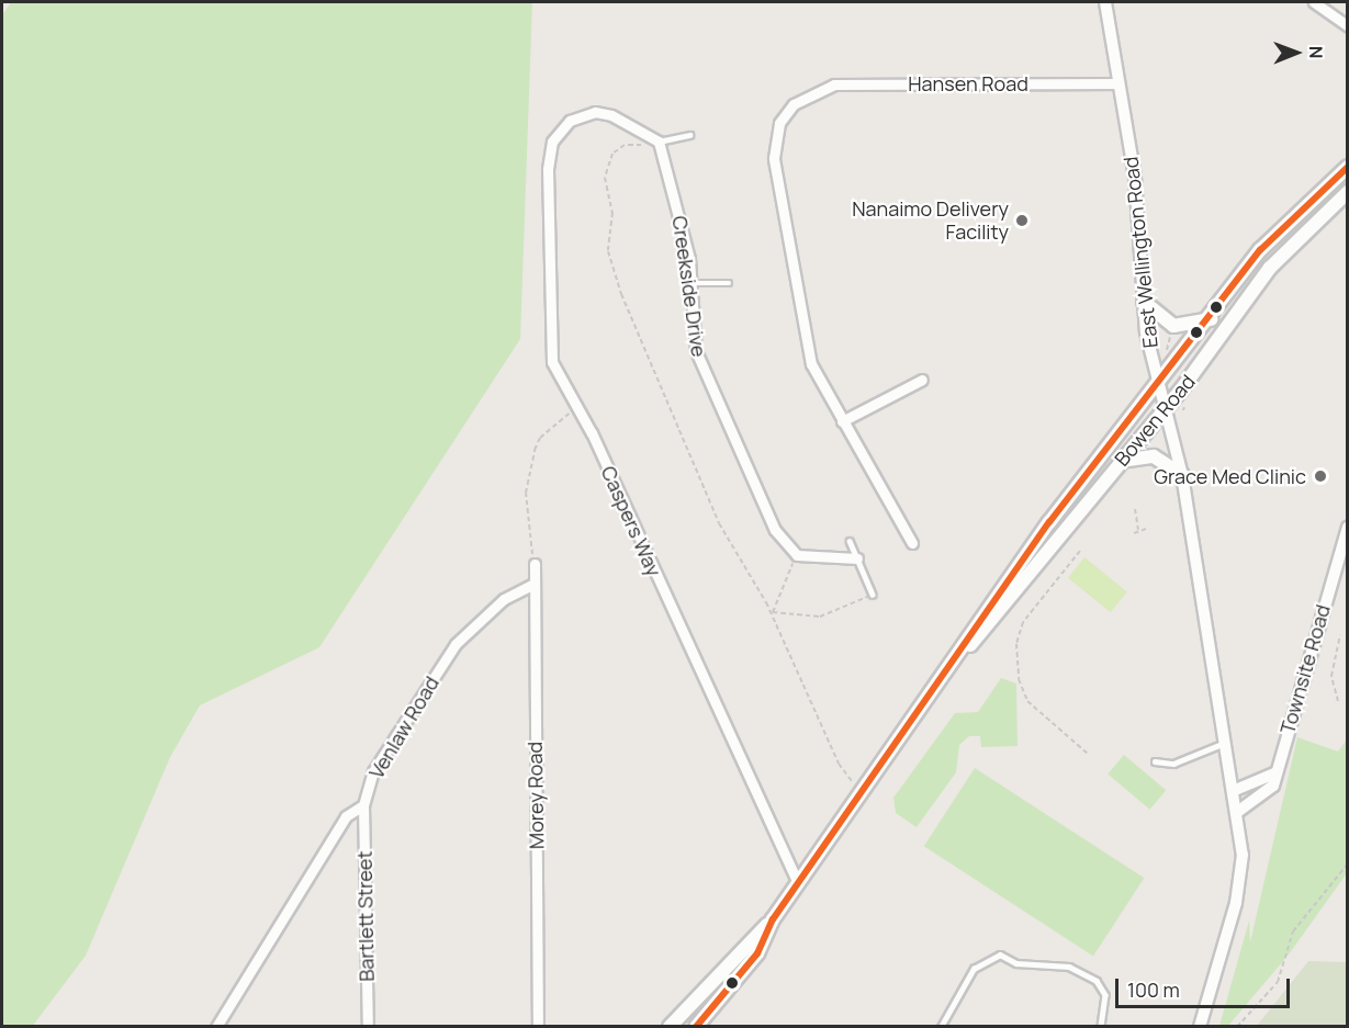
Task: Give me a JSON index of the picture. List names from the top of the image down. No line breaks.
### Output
{"streets":{"main road":["Bowen Road"],"street":["Hansen Road","East Wellington Road","Creekside Drive","Caspers Way","Townsite Road","Venlaw Road","Morey Road","Bartlett Street"]},"crossings":[["Hansen Road","East Wellington Road"],["East Wellington Road","Bowen Road"],["East Wellington Road","Townsite Road"],["Creekside Drive","Caspers Way"],["Bowen Road","Caspers Way"],["Venlaw Road","Morey Road"],["Venlaw Road","Bartlett Street"]],"places":["Nanaimo Delivery Facility","Grace Med Clinic"],"scale_bar":"100 m","north":"right"}
